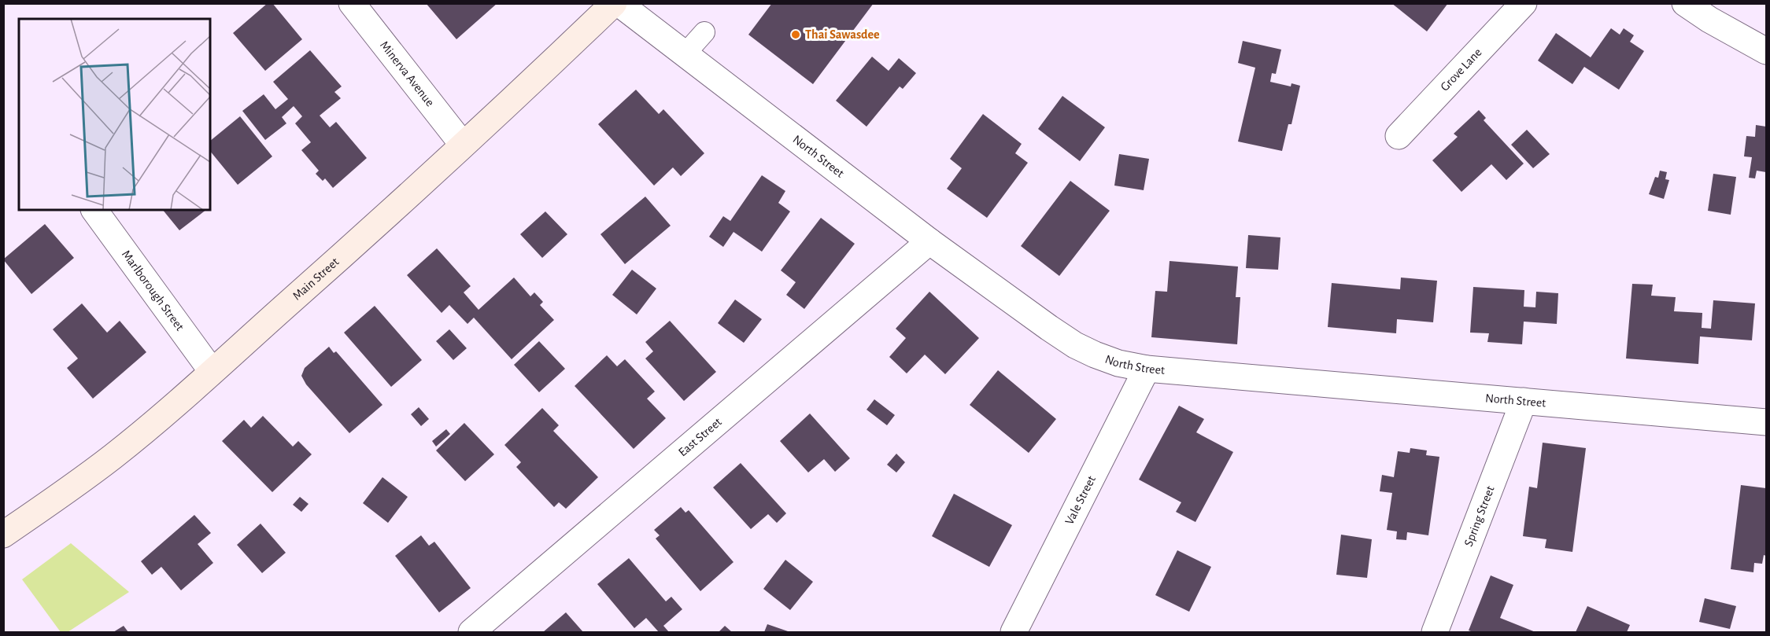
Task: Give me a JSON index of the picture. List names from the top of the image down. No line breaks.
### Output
{"streets":{"main road":["Main Street"],"street":["Grove Lane","Minerva Avenue","North Street","Marlborough Street","East Street","Vale Street","Spring Street"]},"crossings":[["Minerva Avenue","Main Street"],["North Street","East Street"],["North Street","Vale Street"],["North Street","Spring Street"],["Main Street","Marlborough Street"]],"places":["Thai Sawasdee"]}
